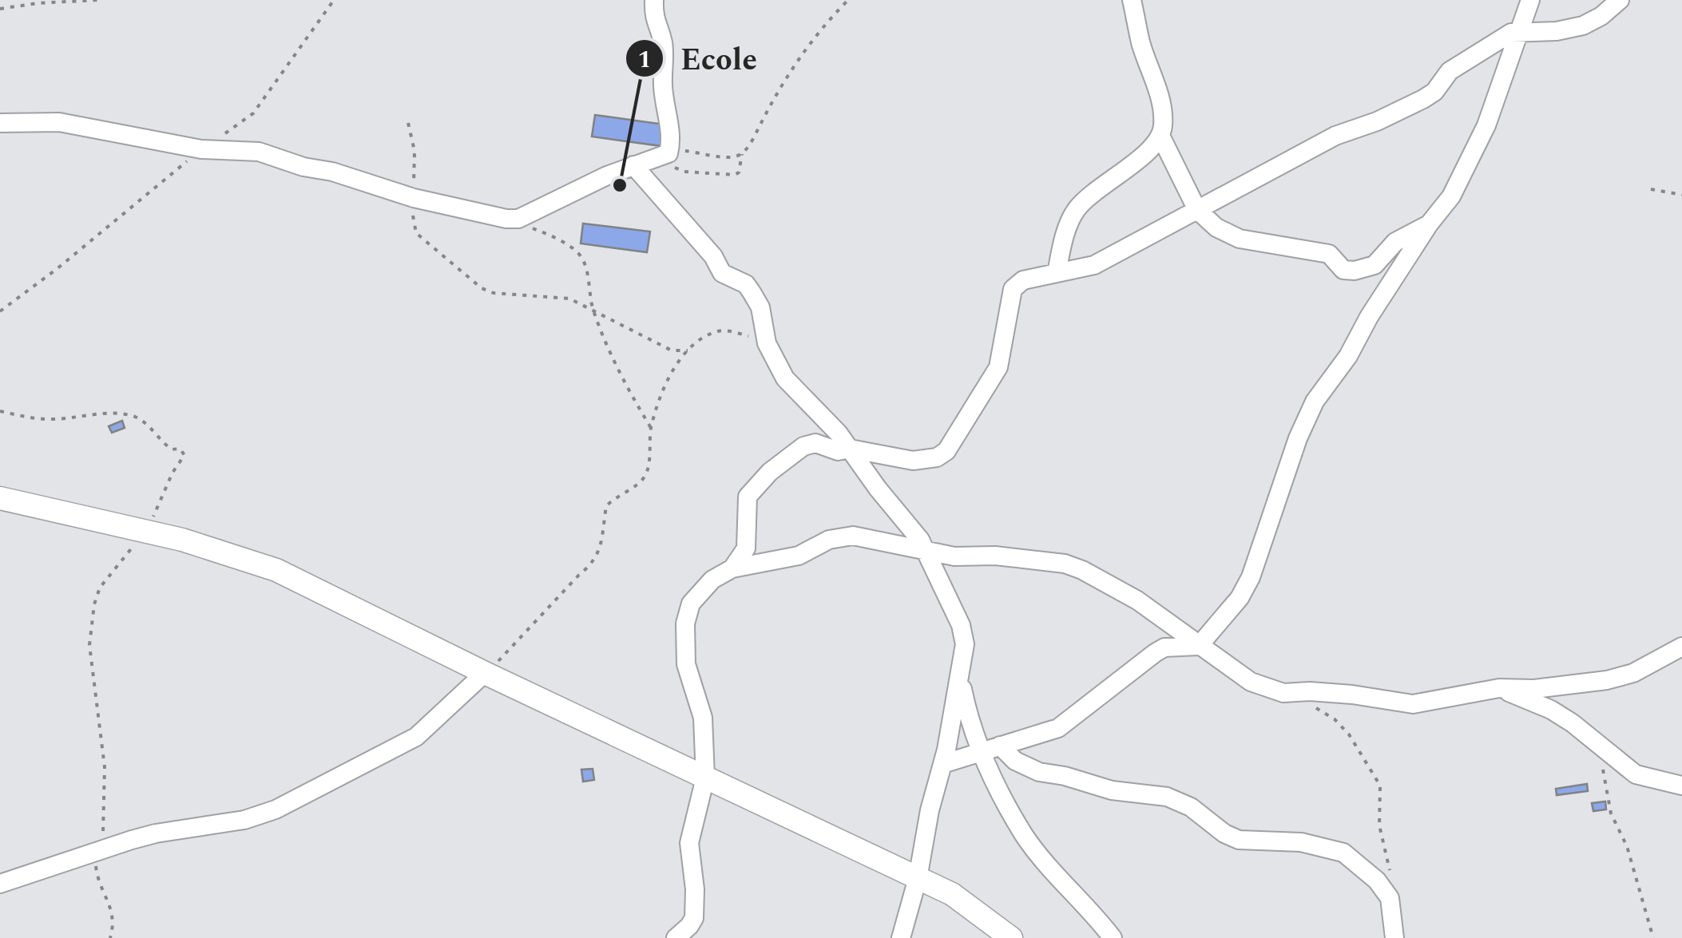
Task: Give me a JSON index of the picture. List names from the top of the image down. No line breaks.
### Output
{"places":["Ecole"]}
